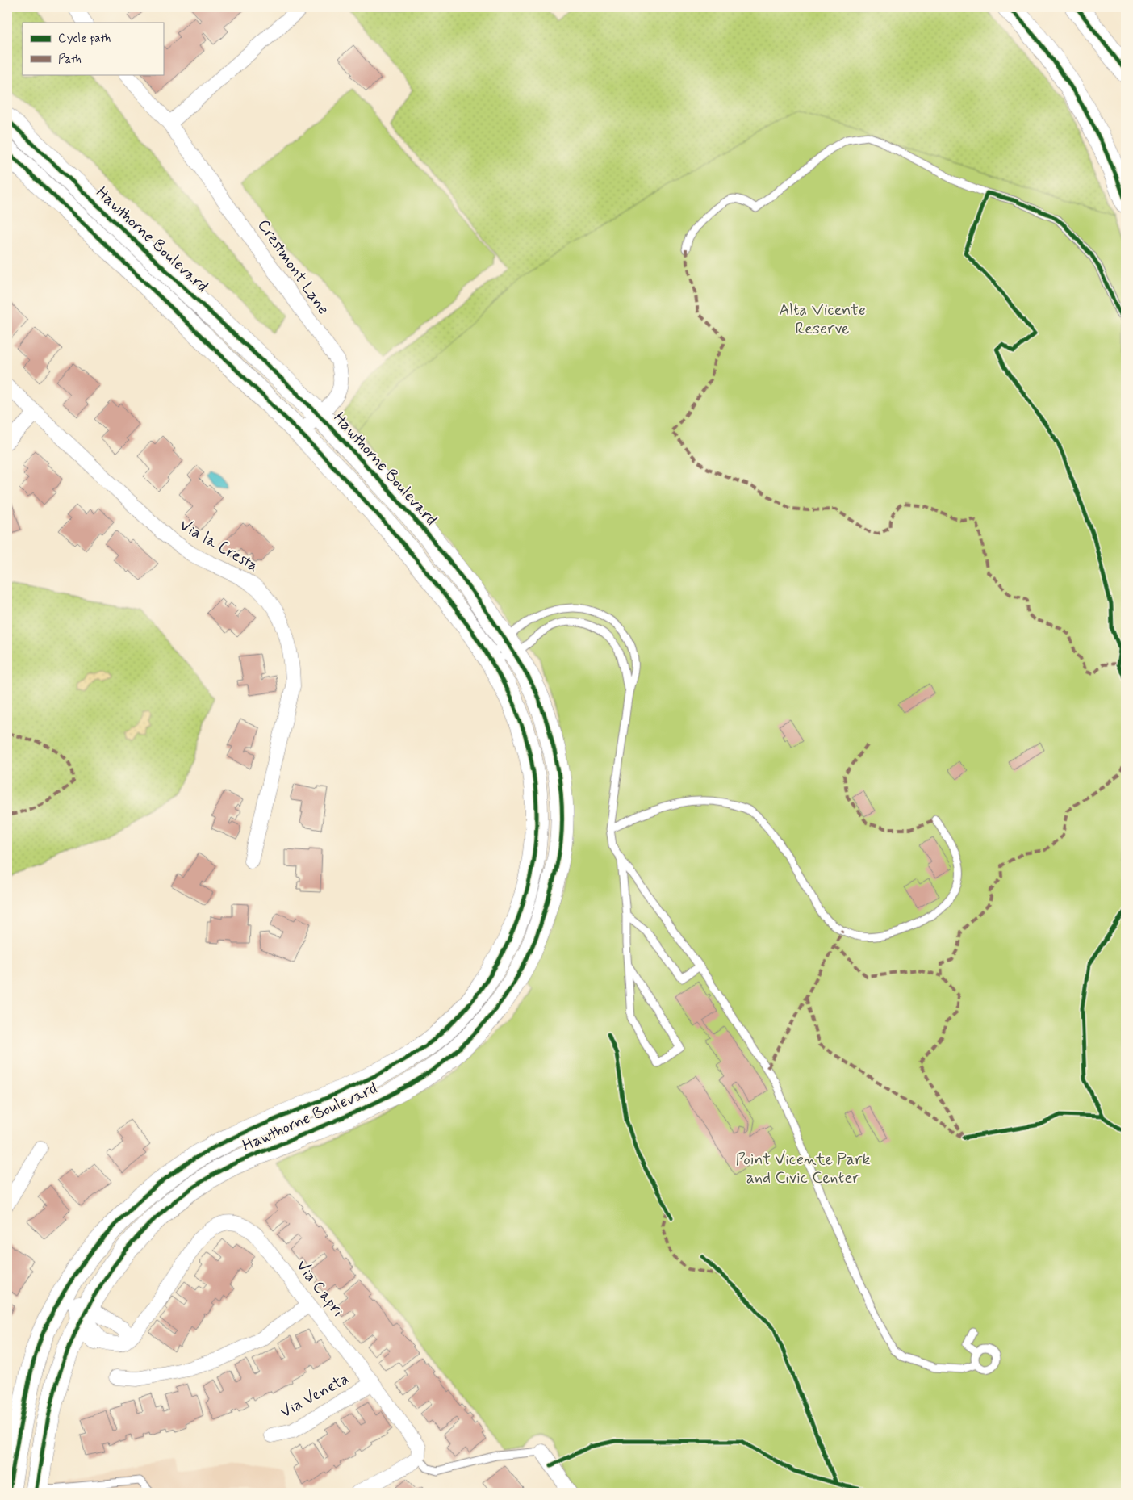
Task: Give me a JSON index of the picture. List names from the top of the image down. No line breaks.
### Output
{"streets":{"main road":["Hawthorne Boulevard"],"street":["Crestmont Lane","Via la Cresta","Via Capri","Via Veneta"]},"crossings":[["Hawthorne Boulevard","Crestmont Lane"],["Hawthorne Boulevard","Via Capri"],["Via Capri","Via Veneta"]],"parks":["Alta Vicente Reserve","Point Vicente Park and Civic Center"],"legend":["Cycle path","Path"]}
